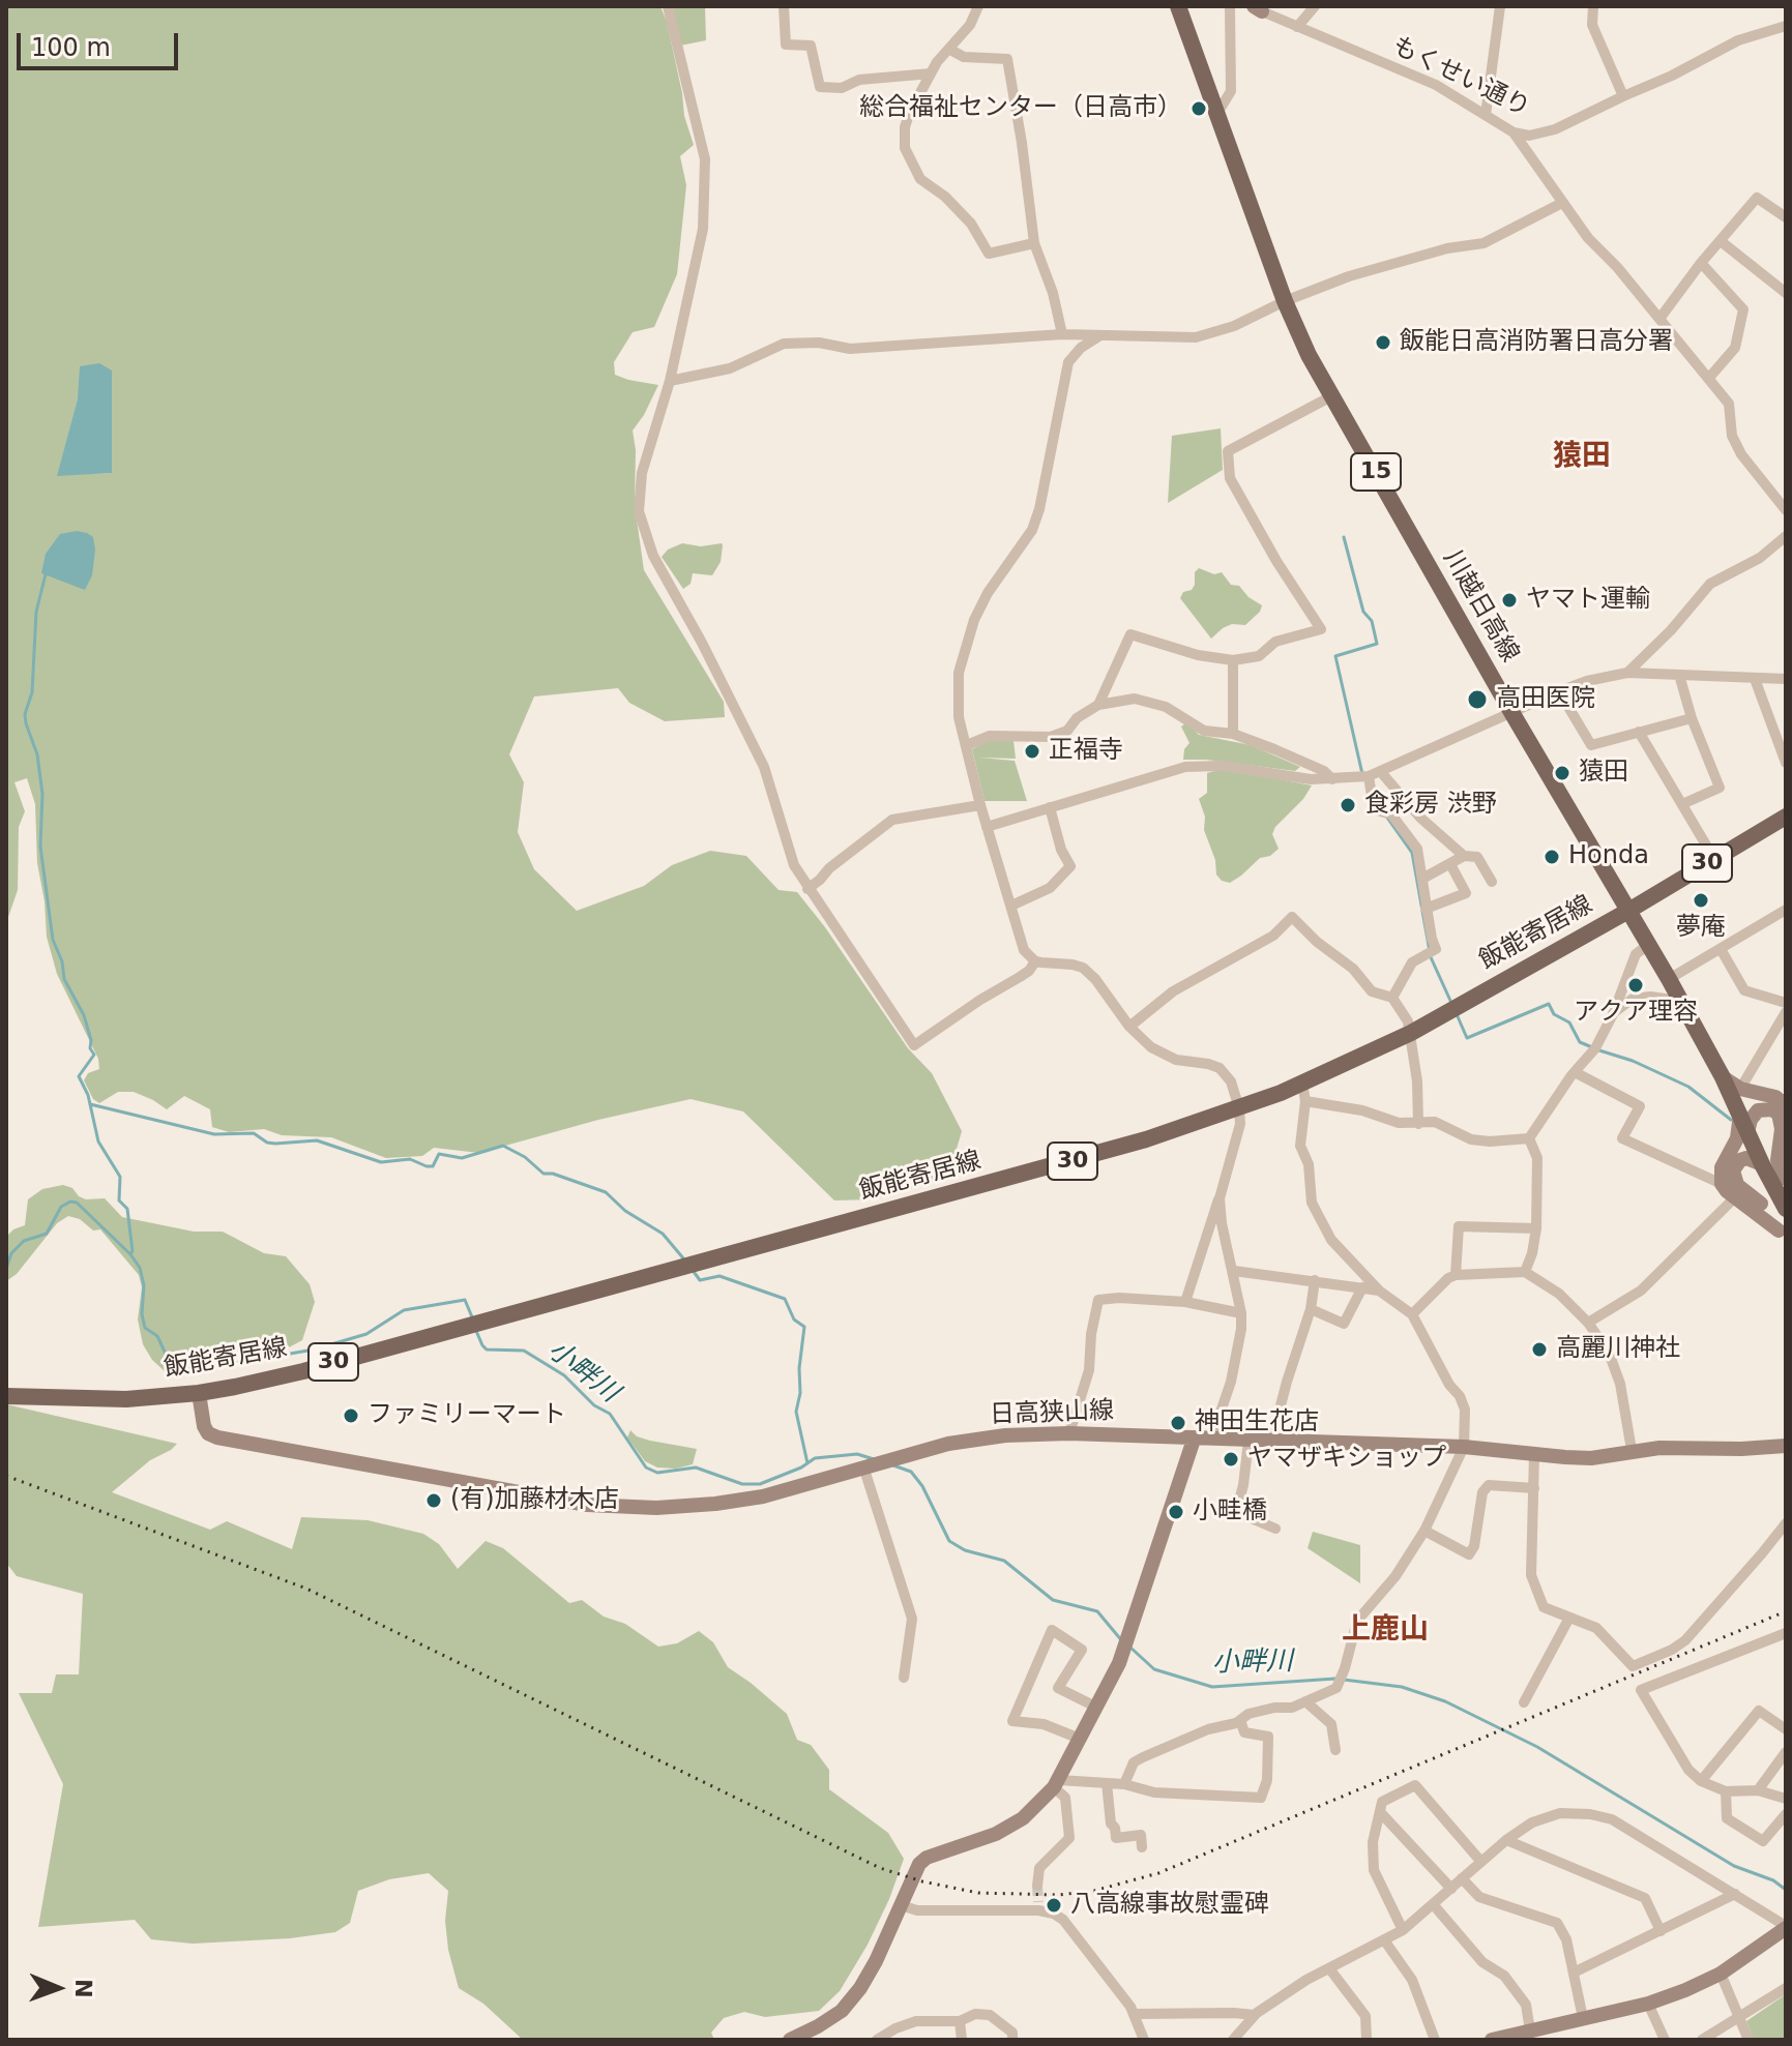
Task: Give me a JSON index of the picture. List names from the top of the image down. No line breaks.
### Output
{"streets":{"main road":["15","川越日高線","30","飯能寄居線","日高狭山線"],"street":["もくせい通り"]},"crossings":[["川越日高線","飯能寄居線"],["飯能寄居線","日高狭山線"]],"districts":["猿田","上鹿山"],"water":["小畔川"],"places":["総合福祉センター（日高市）","飯能日高消防署日高分署","ヤマト運輸","高田医院","正福寺","猿田","食彩房 渋野","Honda","夢庵","アクア理容","高麗川神社","ファミリーマート","神田生花店","ヤマザキショップ","(有)加藤材木店","小畦橋","八高線事故慰霊碑"],"scale_bar":"100 m","north":"right"}
